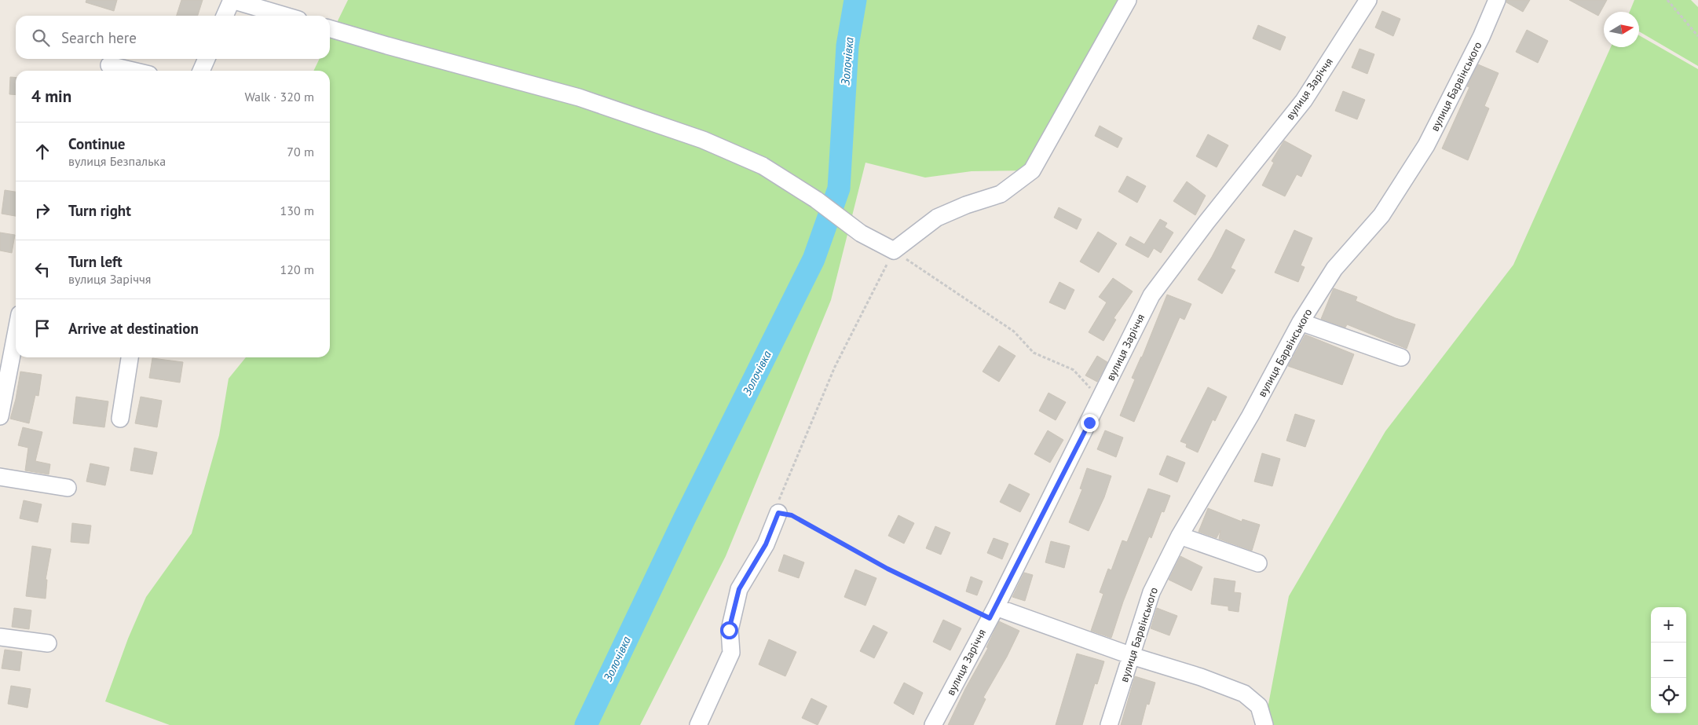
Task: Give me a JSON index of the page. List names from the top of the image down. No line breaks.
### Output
{"streets":{"street":["вулиця Барвінського","вулиця Заріччя"]},"water":["Золочівка"],"north":"right","page":{"search":"Search here","heading":["4 min","Walk · 320 m"],"list":[["Continue","вулиця Безпалька","70 m"],["Turn right","130 m"],["Turn left","вулиця Заріччя","120 m"],"Arrive at destination"],"map_buttons":["+","−"]}}
